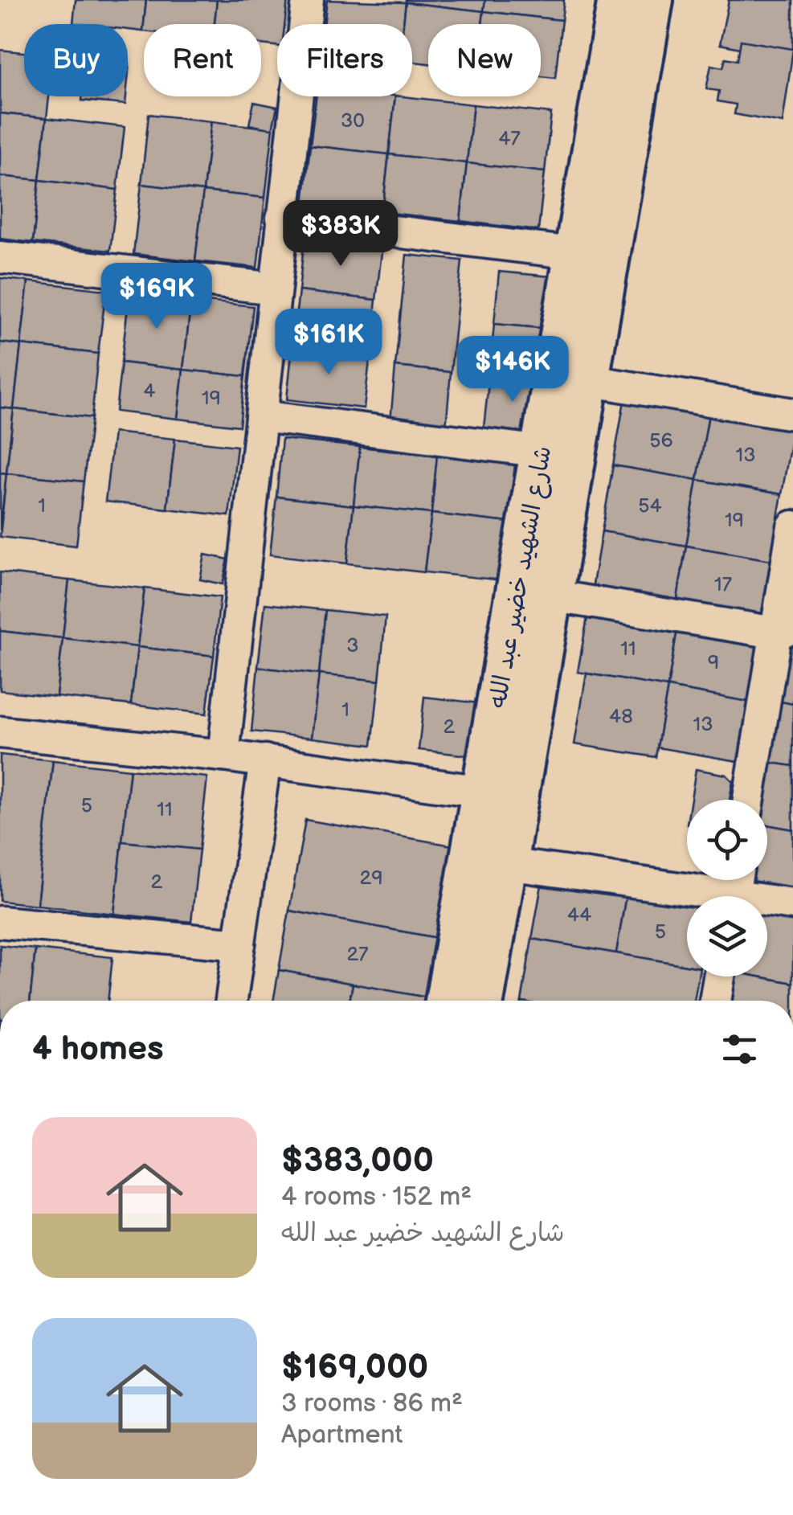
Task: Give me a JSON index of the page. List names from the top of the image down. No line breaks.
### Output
{"streets":{"main road":["شارع الشهيد خضير عبد الله"]},"house_numbers":["30","47","4","19","56","13","1","54","19","17","3","11","9","1","48","13","2","5","11","29","2","44","5","27"],"page":{"chip":["Buy","Rent","Filters","New"],"price":["$383K","$169K","$161K","$146K"],"heading":"4 homes","list":[{"name":"$383,000","note":"4 rooms · 152 m² · شارع الشهيد خضير عبد الله"},{"name":"$169,000","note":"3 rooms · 86 m² · Apartment"}]}}
